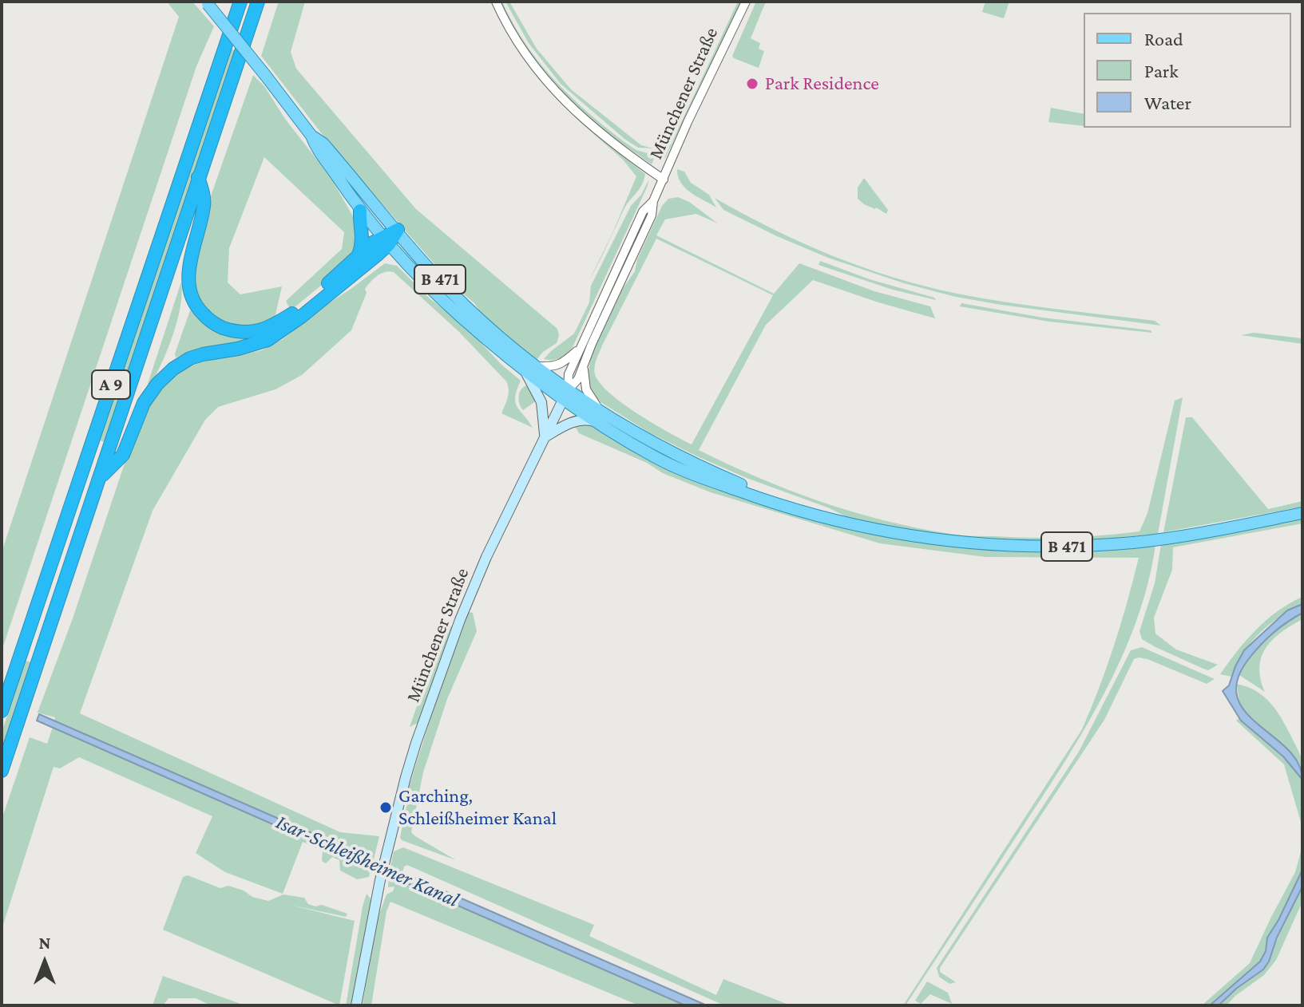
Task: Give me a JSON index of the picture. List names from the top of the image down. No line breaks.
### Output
{"streets":{"highway":["A 9"],"main road":["Münchener Straße","B 471"]},"crossings":[["Münchener Straße","B 471"]],"water":["Isar-Schleißheimer Kanal"],"places":["Park Residence","Garching, Schleißheimer Kanal"],"legend":["Road","Park","Water"],"north":"top"}
